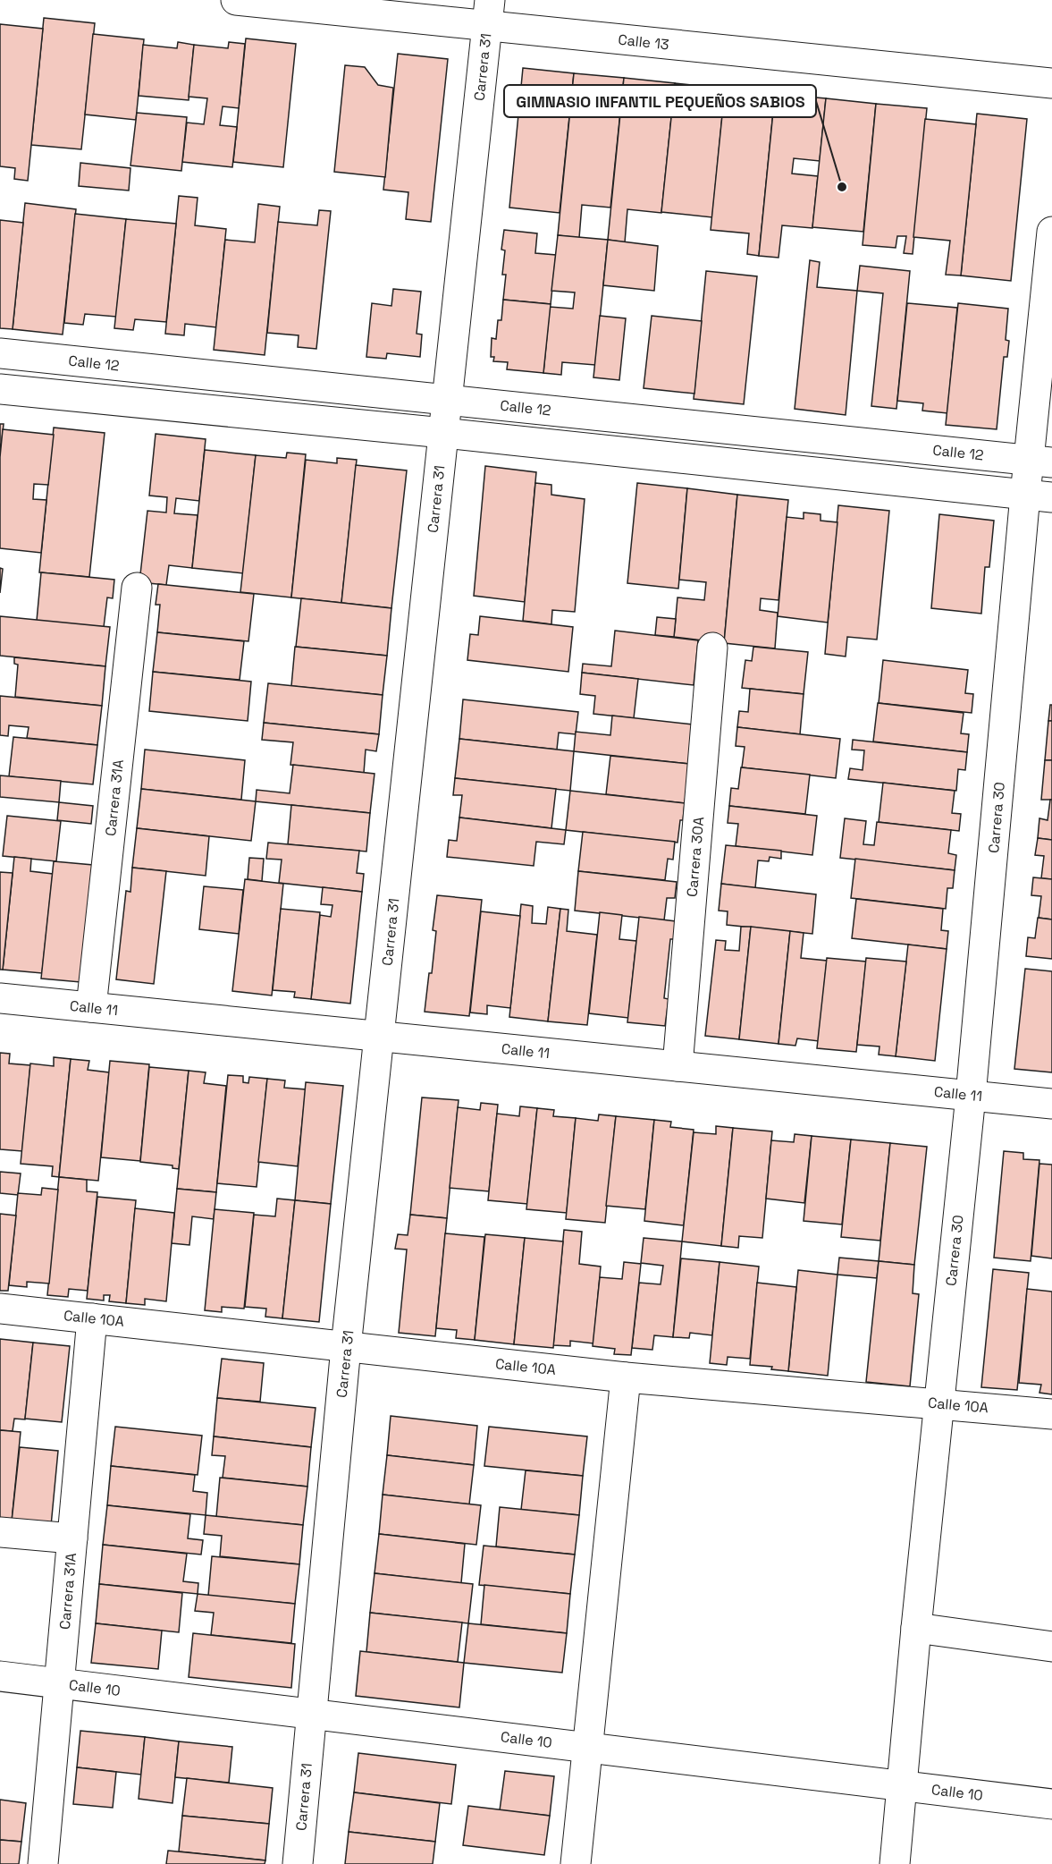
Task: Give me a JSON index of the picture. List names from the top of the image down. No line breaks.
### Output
{"streets":{"street":["Calle 13","Carrera 31","Calle 12","Carrera 31A","Carrera 30","Carrera 30A","Calle 11","Calle 10A","Calle 10"]},"crossings":[["Calle 13","Carrera 31"],["Carrera 31","Calle 12"],["Carrera 31","Calle 11"],["Carrera 31","Calle 10A"],["Carrera 31","Calle 10"],["Calle 12","Carrera 30"],["Carrera 31A","Calle 11"],["Carrera 31A","Calle 10A"],["Carrera 31A","Calle 10"],["Carrera 30","Calle 11"],["Carrera 30","Calle 10A"],["Carrera 30","Calle 10"],["Carrera 30A","Calle 11"]],"places":["GIMNASIO INFANTIL PEQUEÑOS SABIOS"]}
